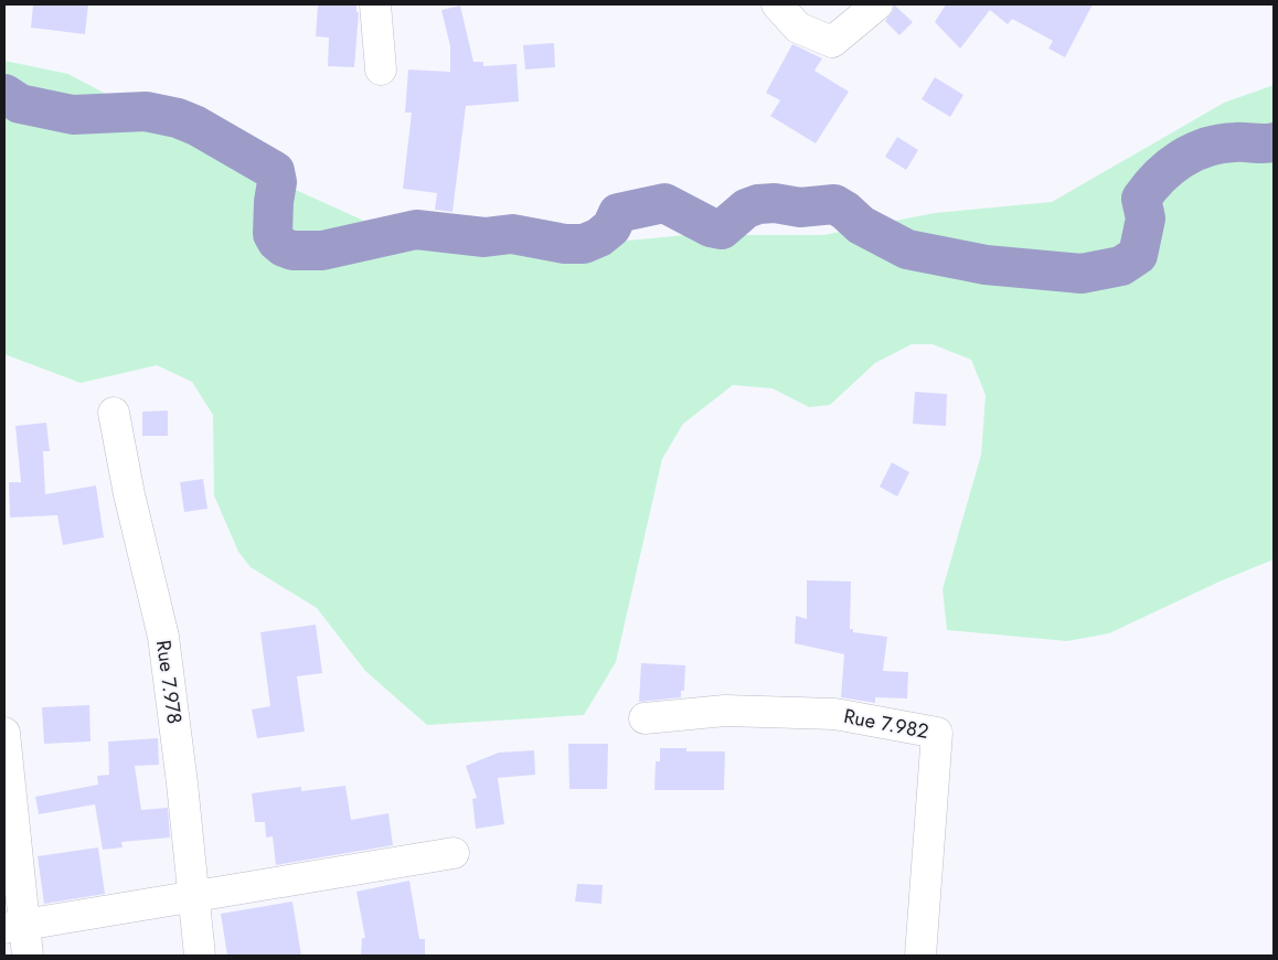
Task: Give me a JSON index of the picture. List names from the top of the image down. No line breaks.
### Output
{"streets":{"street":["Rue 7.978","Rue 7.982"]}}
